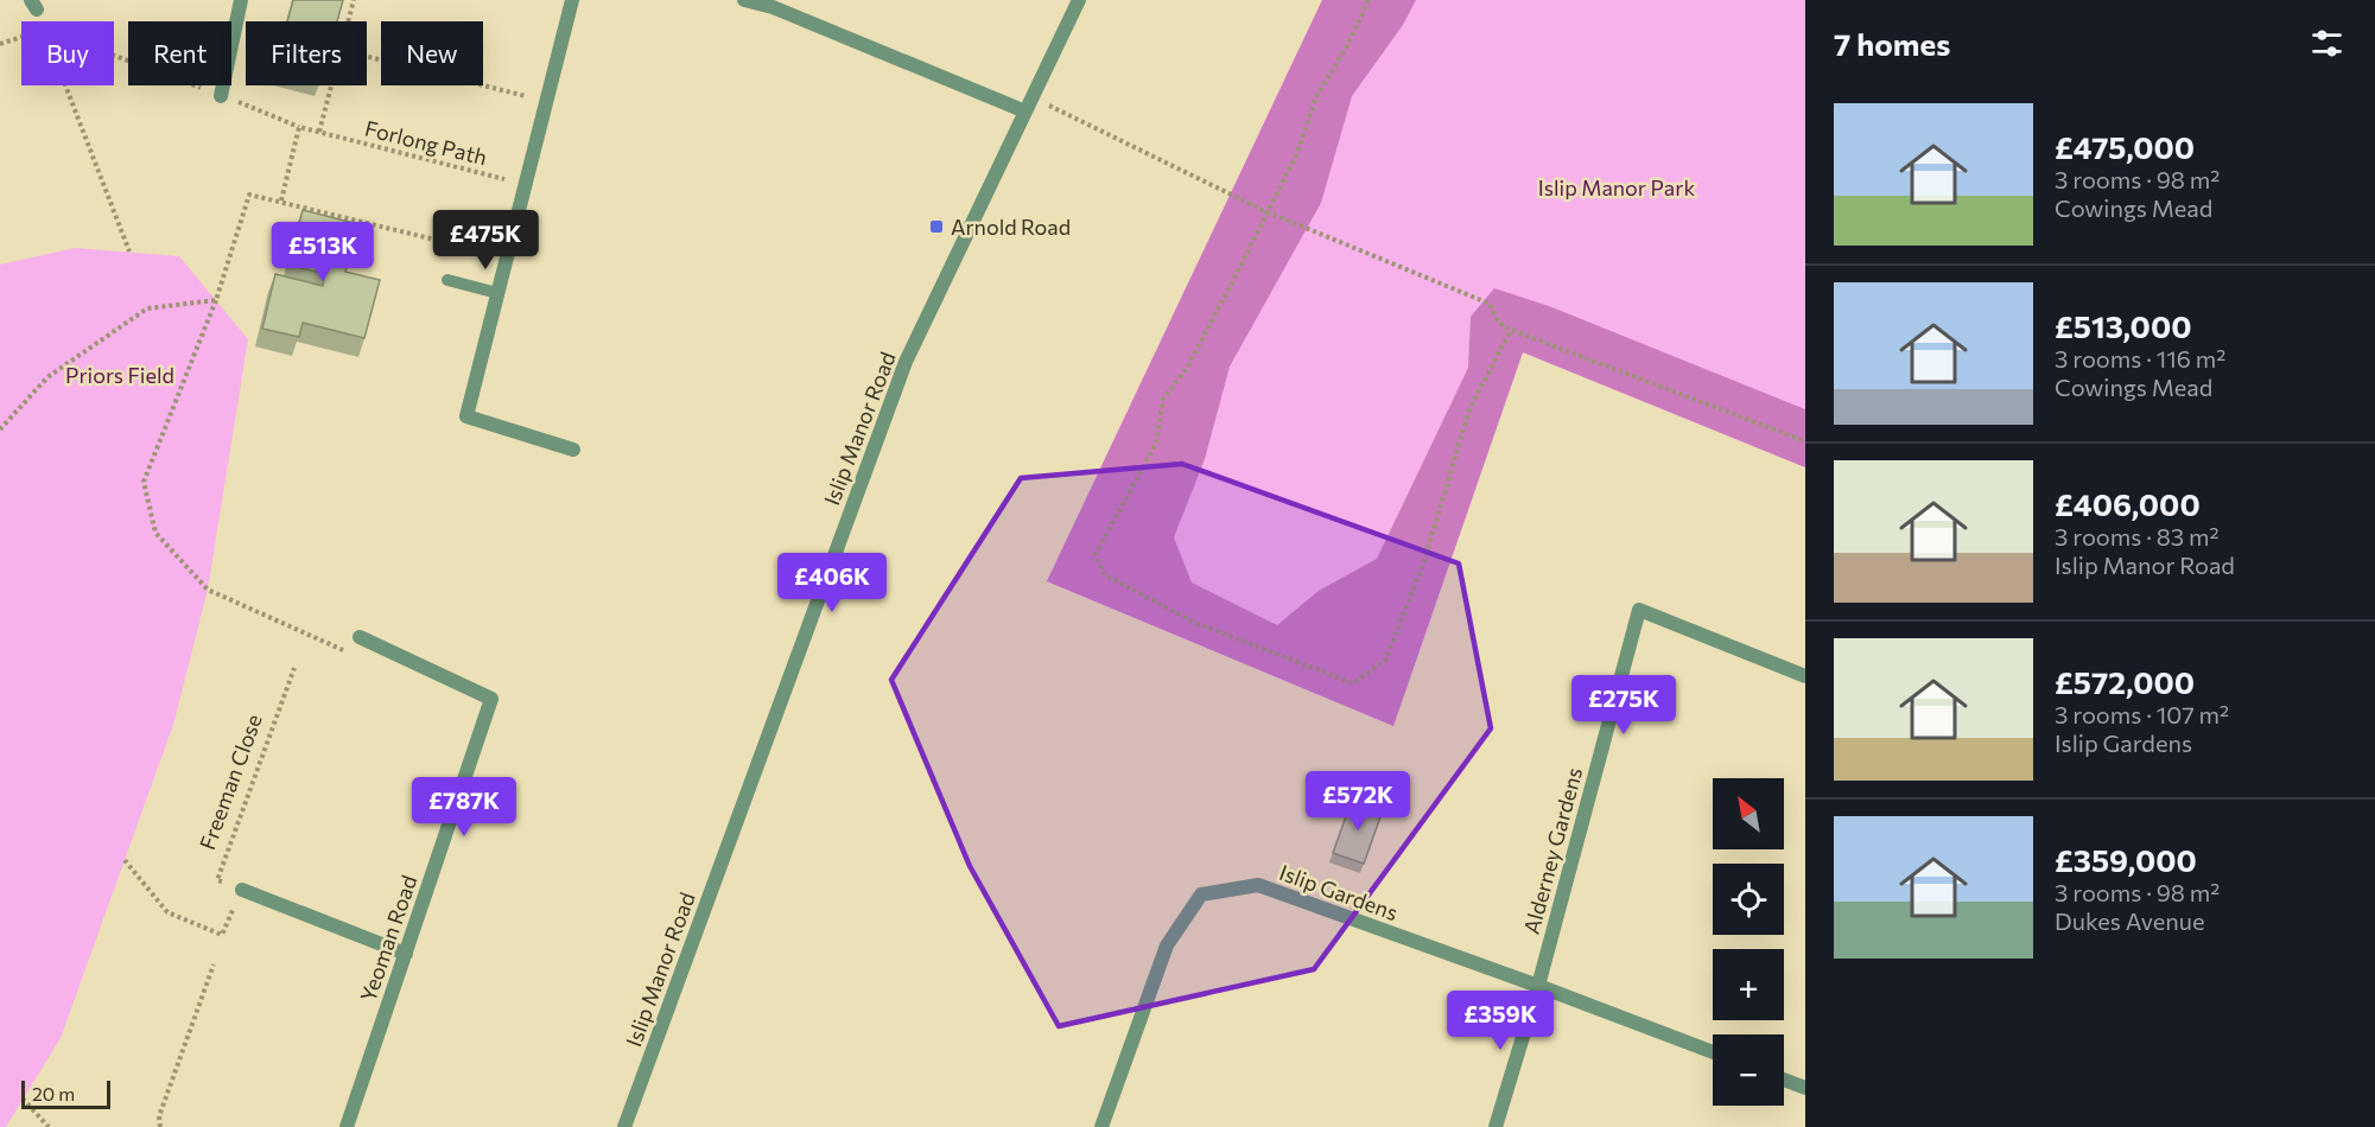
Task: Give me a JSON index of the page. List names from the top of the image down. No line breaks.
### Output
{"streets":{"street":["Islip Manor Road","Alderney Gardens","Islip Gardens","Yeoman Road"],"path":["Forlong Path","Freeman Close"]},"crossings":[["Alderney Gardens","Islip Gardens"]],"parks":["Islip Manor Park","Priors Field"],"places":{"transit":["Arnold Road"]},"scale_bar":"20 m","north":"top left","page":{"heading":"7 homes","chip":["Buy","Rent","Filters","New"],"list":[{"name":"£475,000","note":"3 rooms · 98 m² · Cowings Mead"},{"name":"£513,000","note":"3 rooms · 116 m² · Cowings Mead"},{"name":"£406,000","note":"3 rooms · 83 m² · Islip Manor Road"},{"name":"£572,000","note":"3 rooms · 107 m² · Islip Gardens"},{"name":"£359,000","note":"3 rooms · 98 m² · Dukes Avenue"}],"price":["£475K","£513K","£406K","£275K","£572K","£787K","£359K"],"map_buttons":["+","−"],"scale":"20 m"}}
